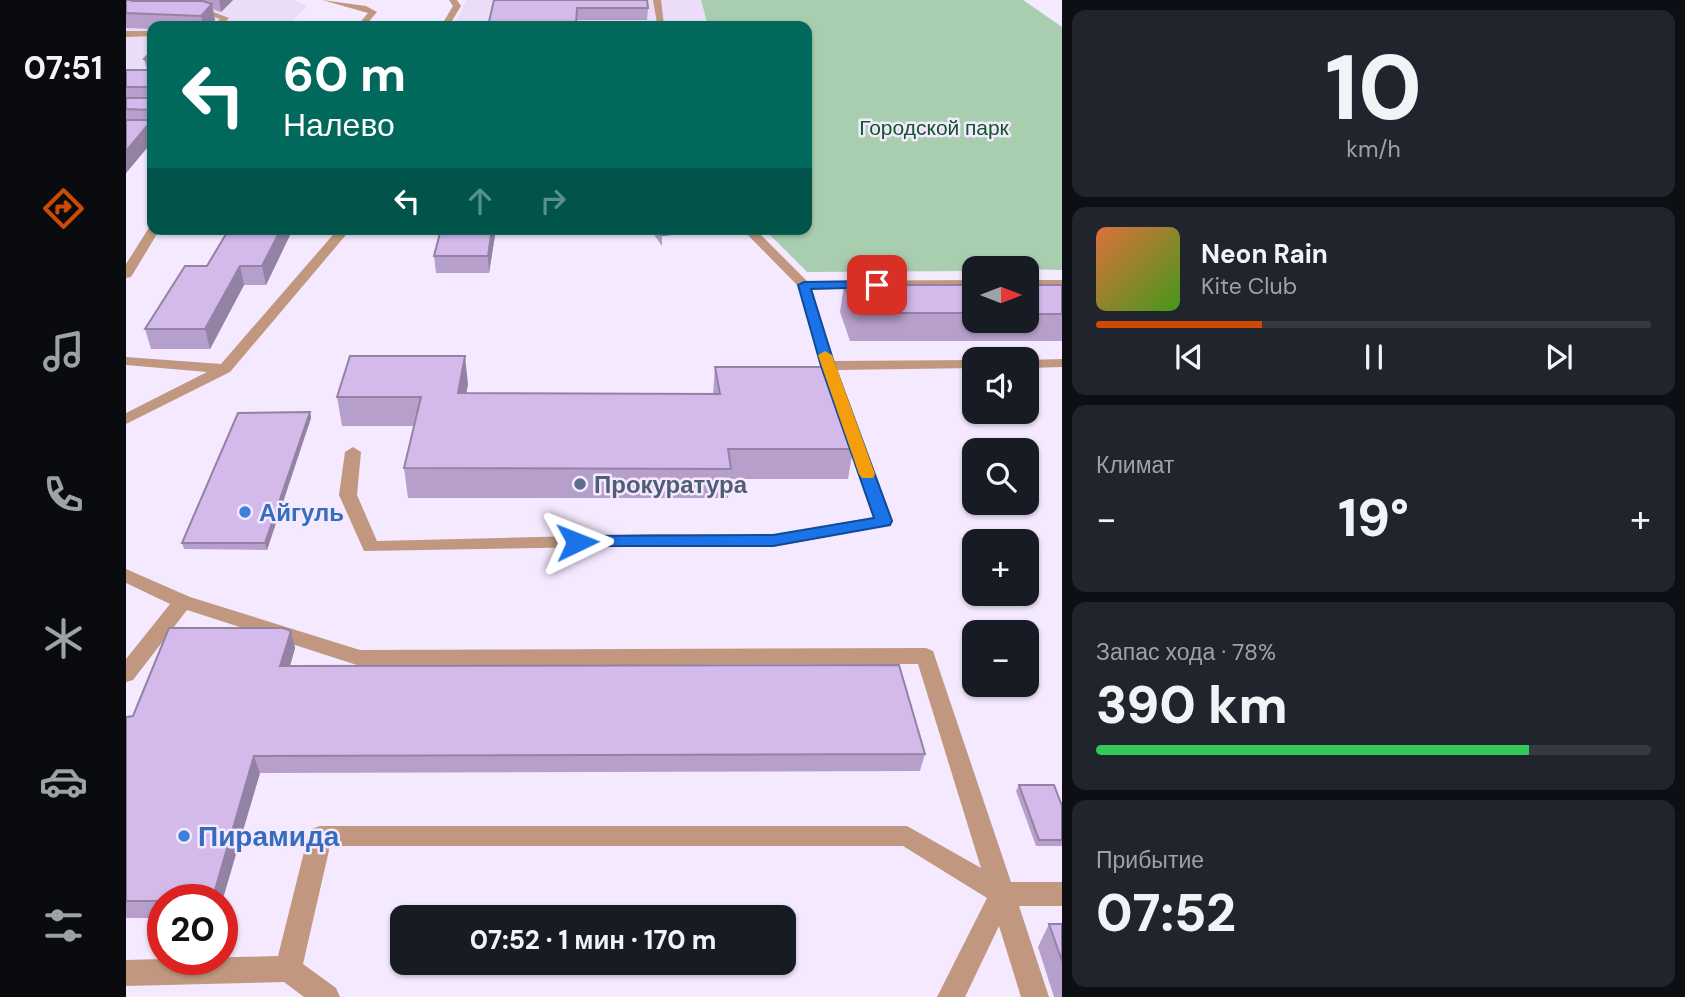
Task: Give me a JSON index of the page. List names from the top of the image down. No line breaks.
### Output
{"parks":["Городской парк"],"places":["Прокуратура","Айгуль","Пирамида"],"north":"right","page":{"tabs":"07:51","tile":[["10","km/h"],"Климат",["Запас хода · 78%","390 km"],["Прибытие","07:52"]],"turn":["60 m","Налево"],"song":["Neon Rain","Kite Club"],"map_buttons":["+","−"],"heat":["−","19°","+"],"limit":"20","trip":"07:52 · 1 мин · 170 m"}}
